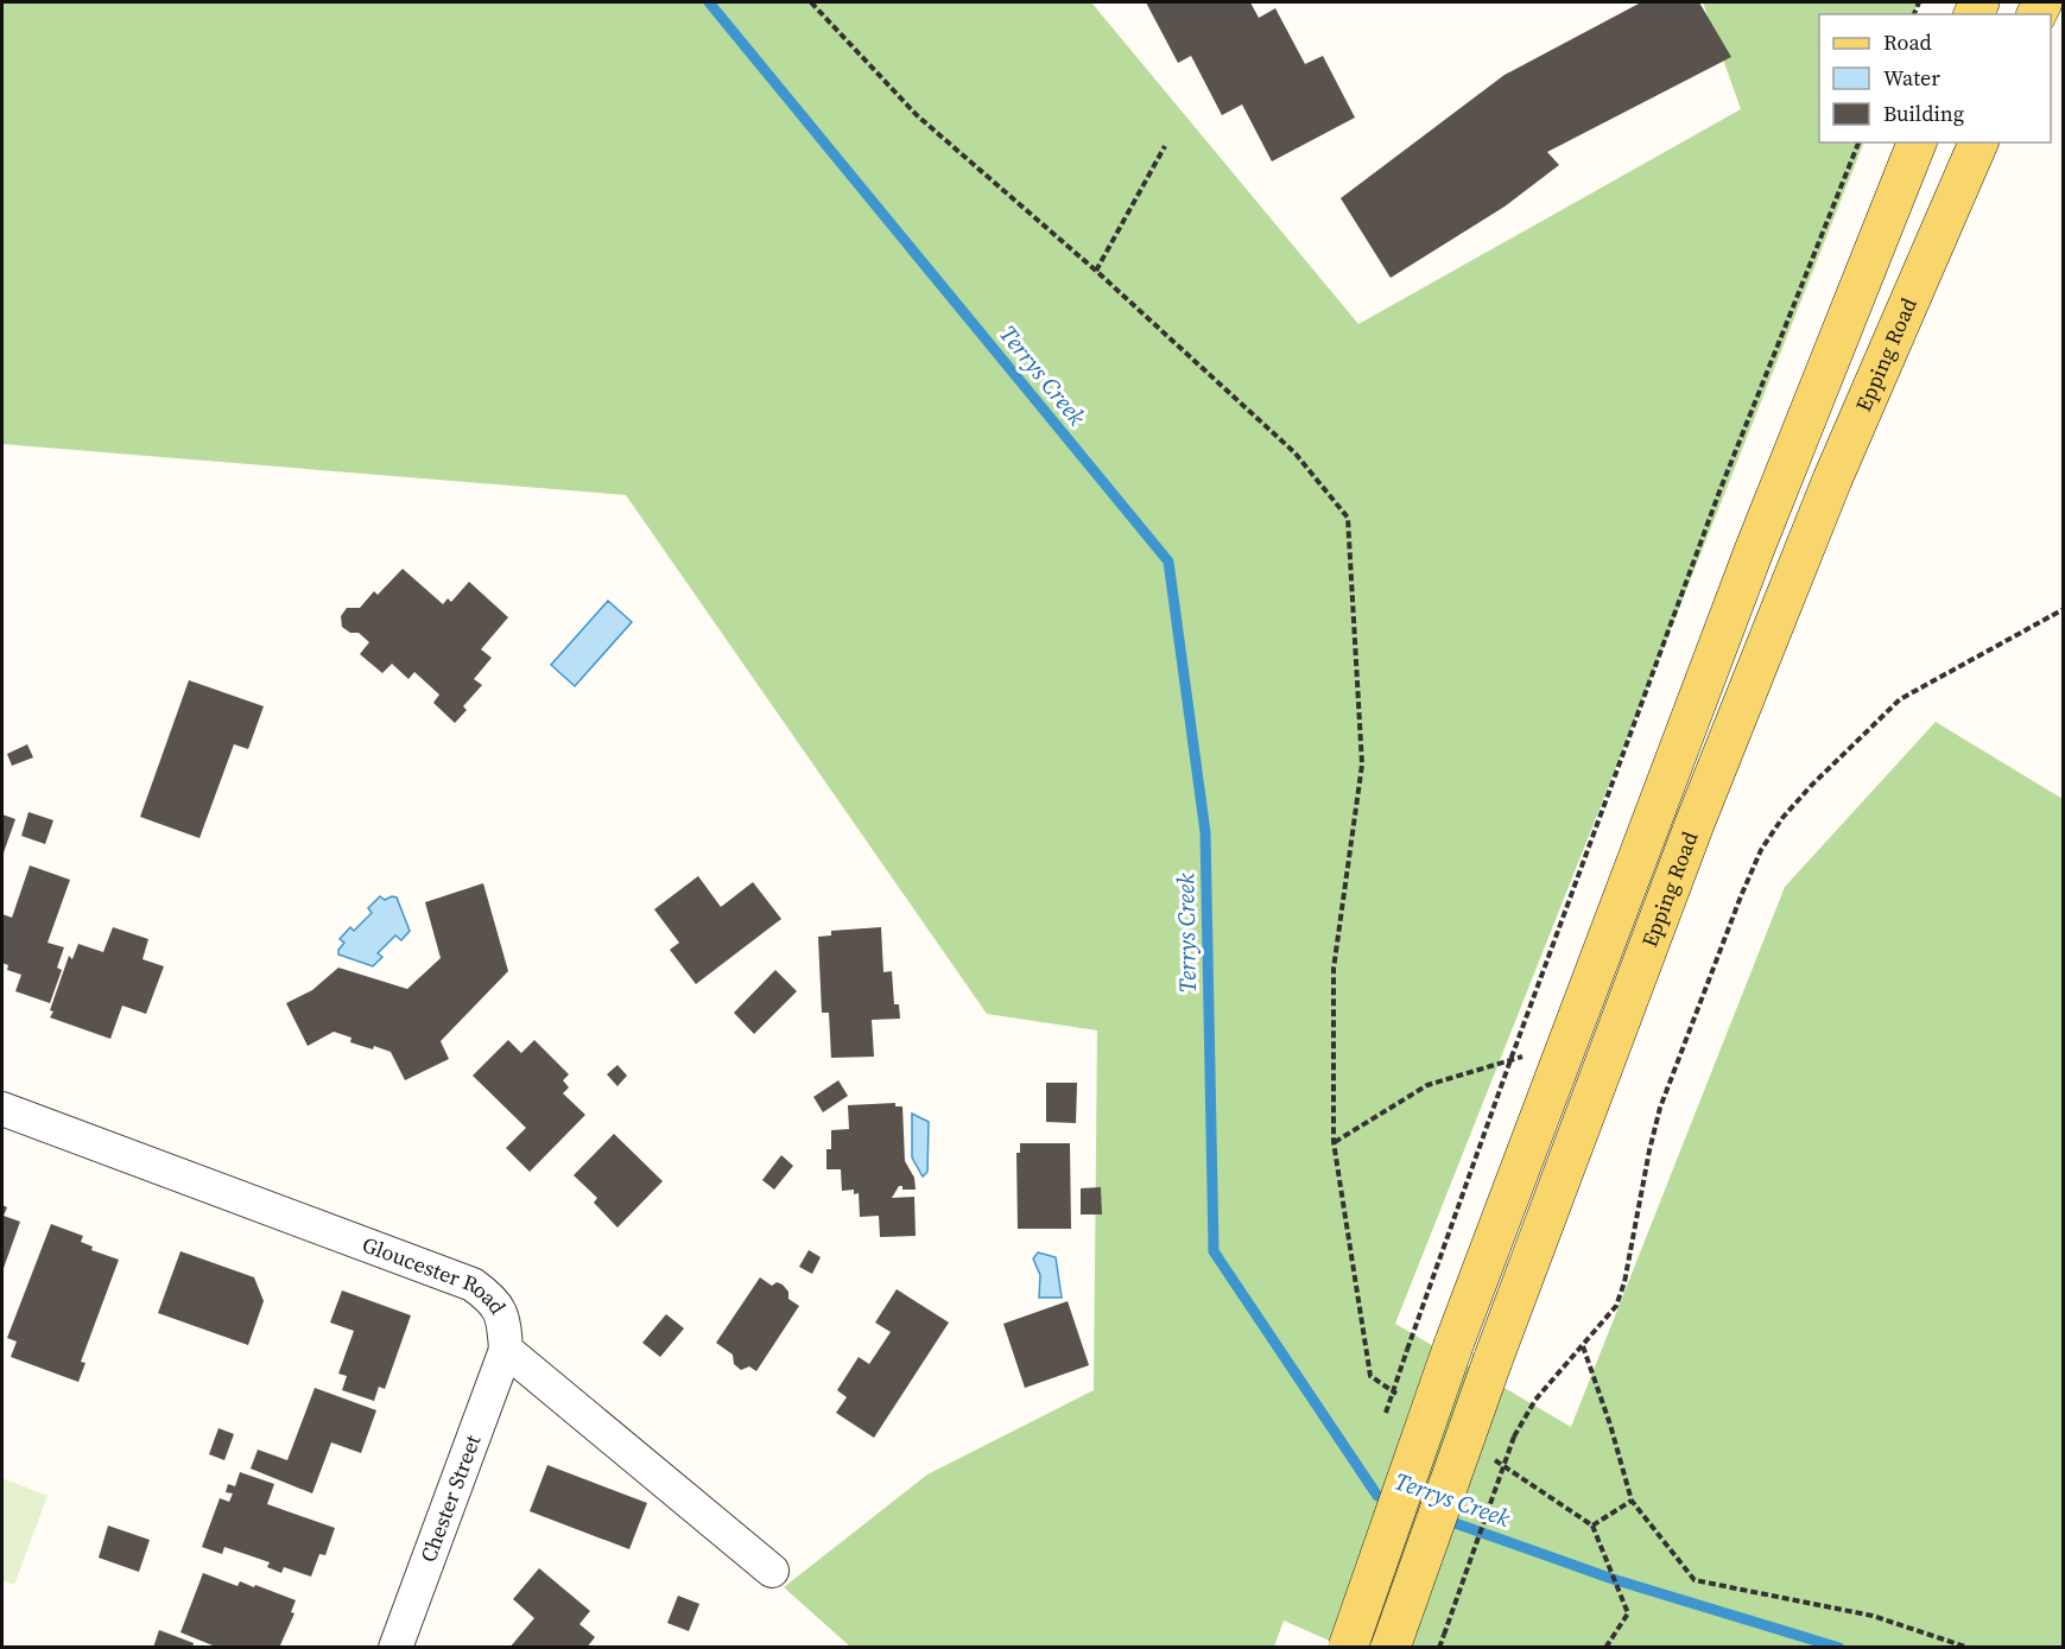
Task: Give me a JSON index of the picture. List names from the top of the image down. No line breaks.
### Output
{"streets":{"main road":["Epping Road"],"street":["Gloucester Road","Chester Street"]},"crossings":[["Gloucester Road","Chester Street"]],"water":["Terrys Creek"],"legend":["Road","Water","Building"]}
